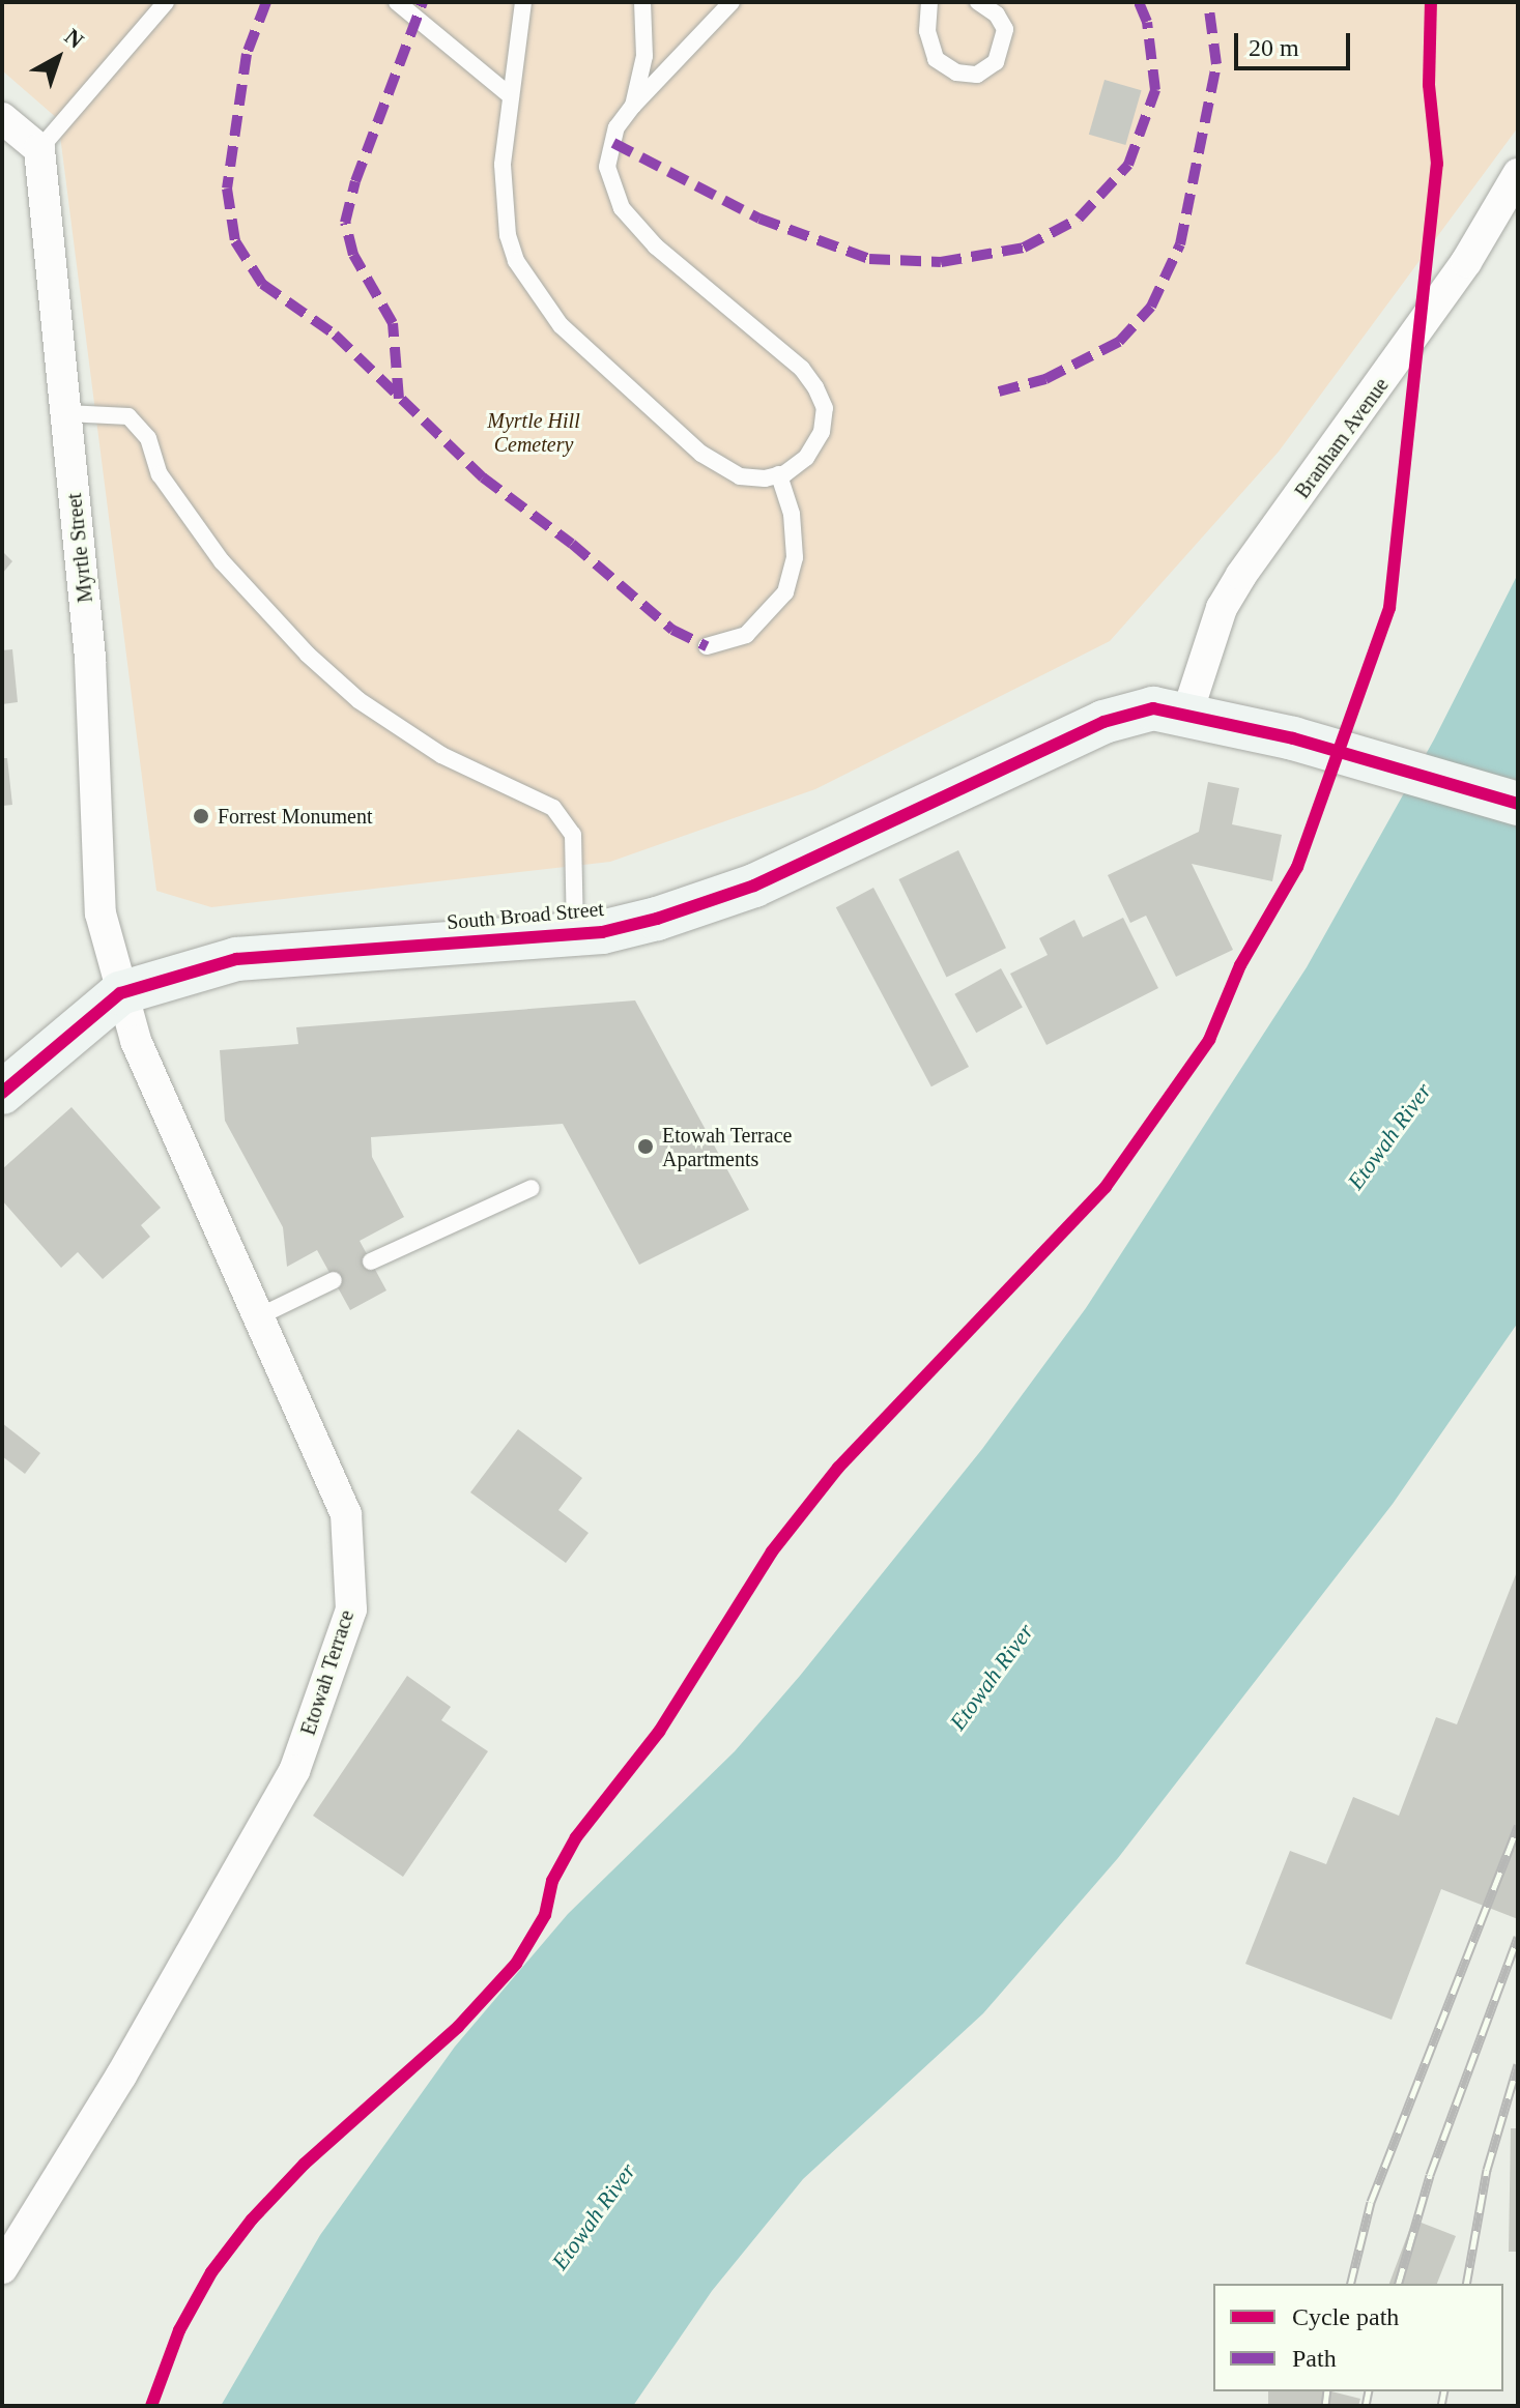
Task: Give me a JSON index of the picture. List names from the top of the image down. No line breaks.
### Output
{"streets":{"main road":["South Broad Street"],"street":["Branham Avenue","Myrtle Street","Etowah Terrace"]},"crossings":[["Branham Avenue","South Broad Street"],["Myrtle Street","South Broad Street"],["Myrtle Street","Etowah Terrace"],["South Broad Street","Etowah Terrace"]],"water":["Etowah River"],"parks":["Myrtle Hill Cemetery"],"places":["Forrest Monument","Etowah Terrace Apartments"],"legend":["Cycle path","Path"],"scale_bar":"20 m","north":"top right"}
